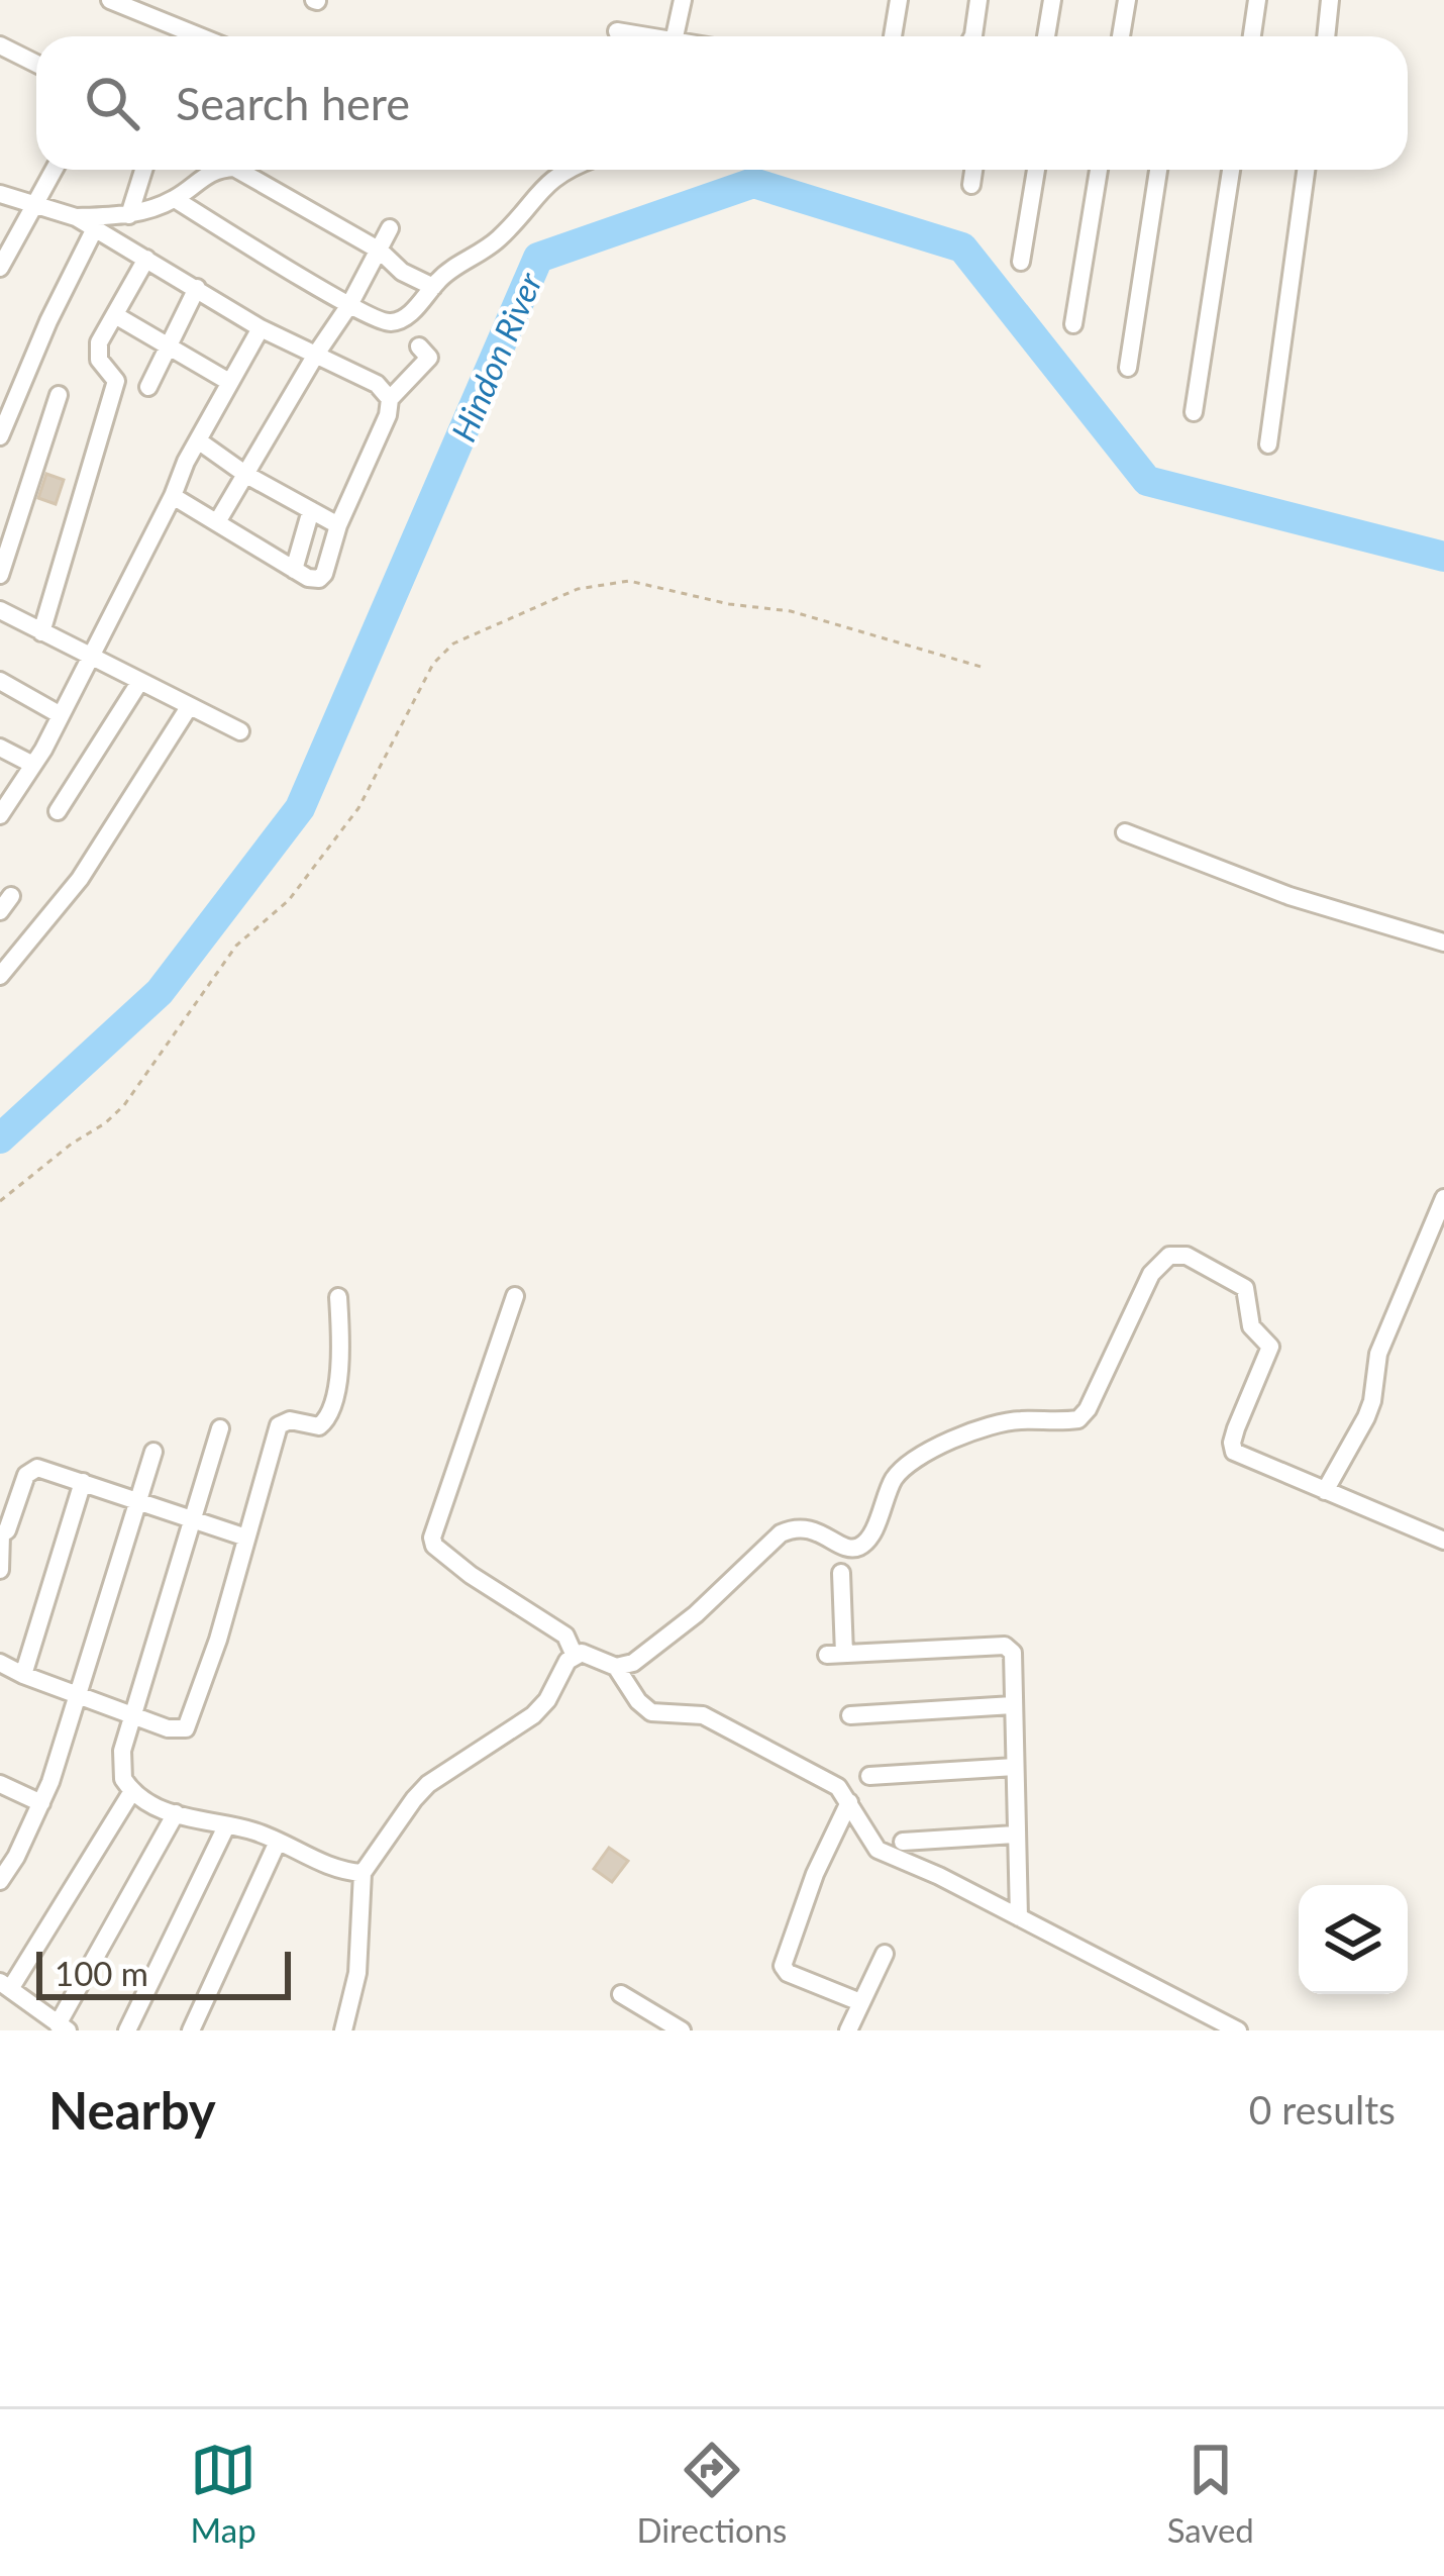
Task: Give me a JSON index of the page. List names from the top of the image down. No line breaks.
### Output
{"water":["Hindon River"],"scale_bar":"100 m","page":{"search":"Search here","scale":"100 m","heading":["Nearby","0 results"],"nav":["Map","Directions","Saved"]}}
